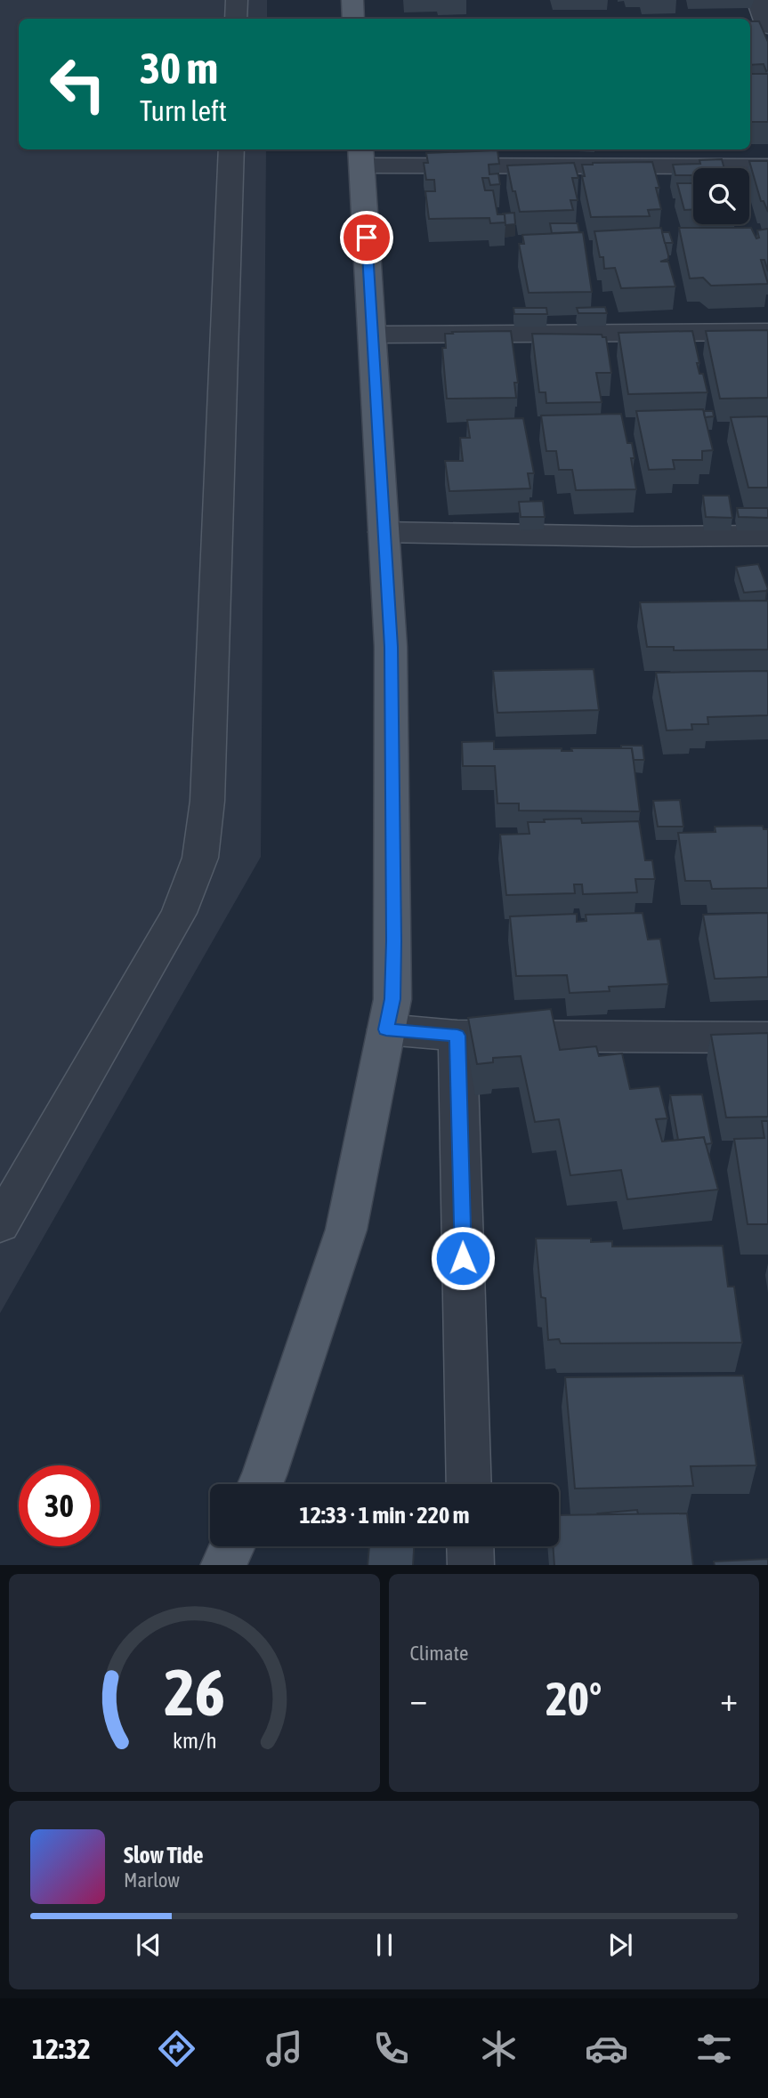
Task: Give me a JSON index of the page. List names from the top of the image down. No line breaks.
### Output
{"page":{"turn":["30 m","Turn left"],"limit":"30","trip":"12:33 · 1 min · 220 m","tile":"Climate","heat":["−","20°","+"],"song":["Slow Tide","Marlow"],"tabs":"12:32","gauge":["26","km/h"]}}
